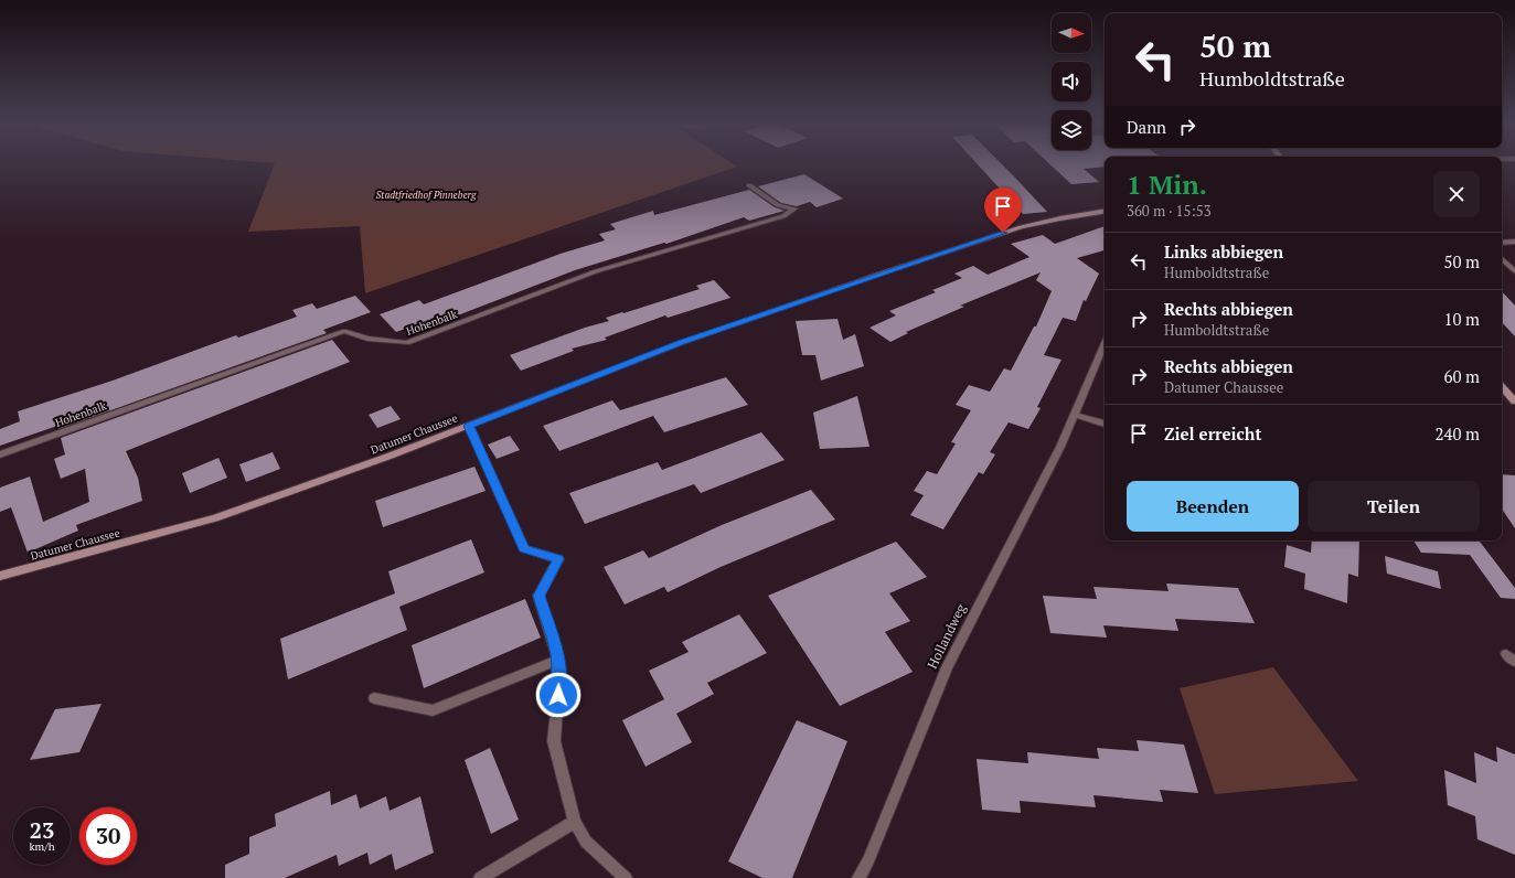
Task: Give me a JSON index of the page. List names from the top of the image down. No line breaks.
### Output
{"streets":{"street":["Hohenbalk","Datumer Chaussee","Hollandweg"]},"parks":["Stadtfriedhof Pinneberg"],"north":"right","page":{"turn":["50 m","Humboldtstraße"],"then":"Dann","heading":["1 Min.","360 m · 15:53"],"list":[{"name":"Links abbiegen","note":"Humboldtstraße","value":"50 m"},{"name":"Rechts abbiegen","note":"Humboldtstraße","value":"10 m"},{"name":"Rechts abbiegen","note":"Datumer Chaussee","value":"60 m"},{"name":"Ziel erreicht","value":"240 m"}],"buttons":["Beenden","Teilen"],"speed":"23 km/h","limit":"30"}}
